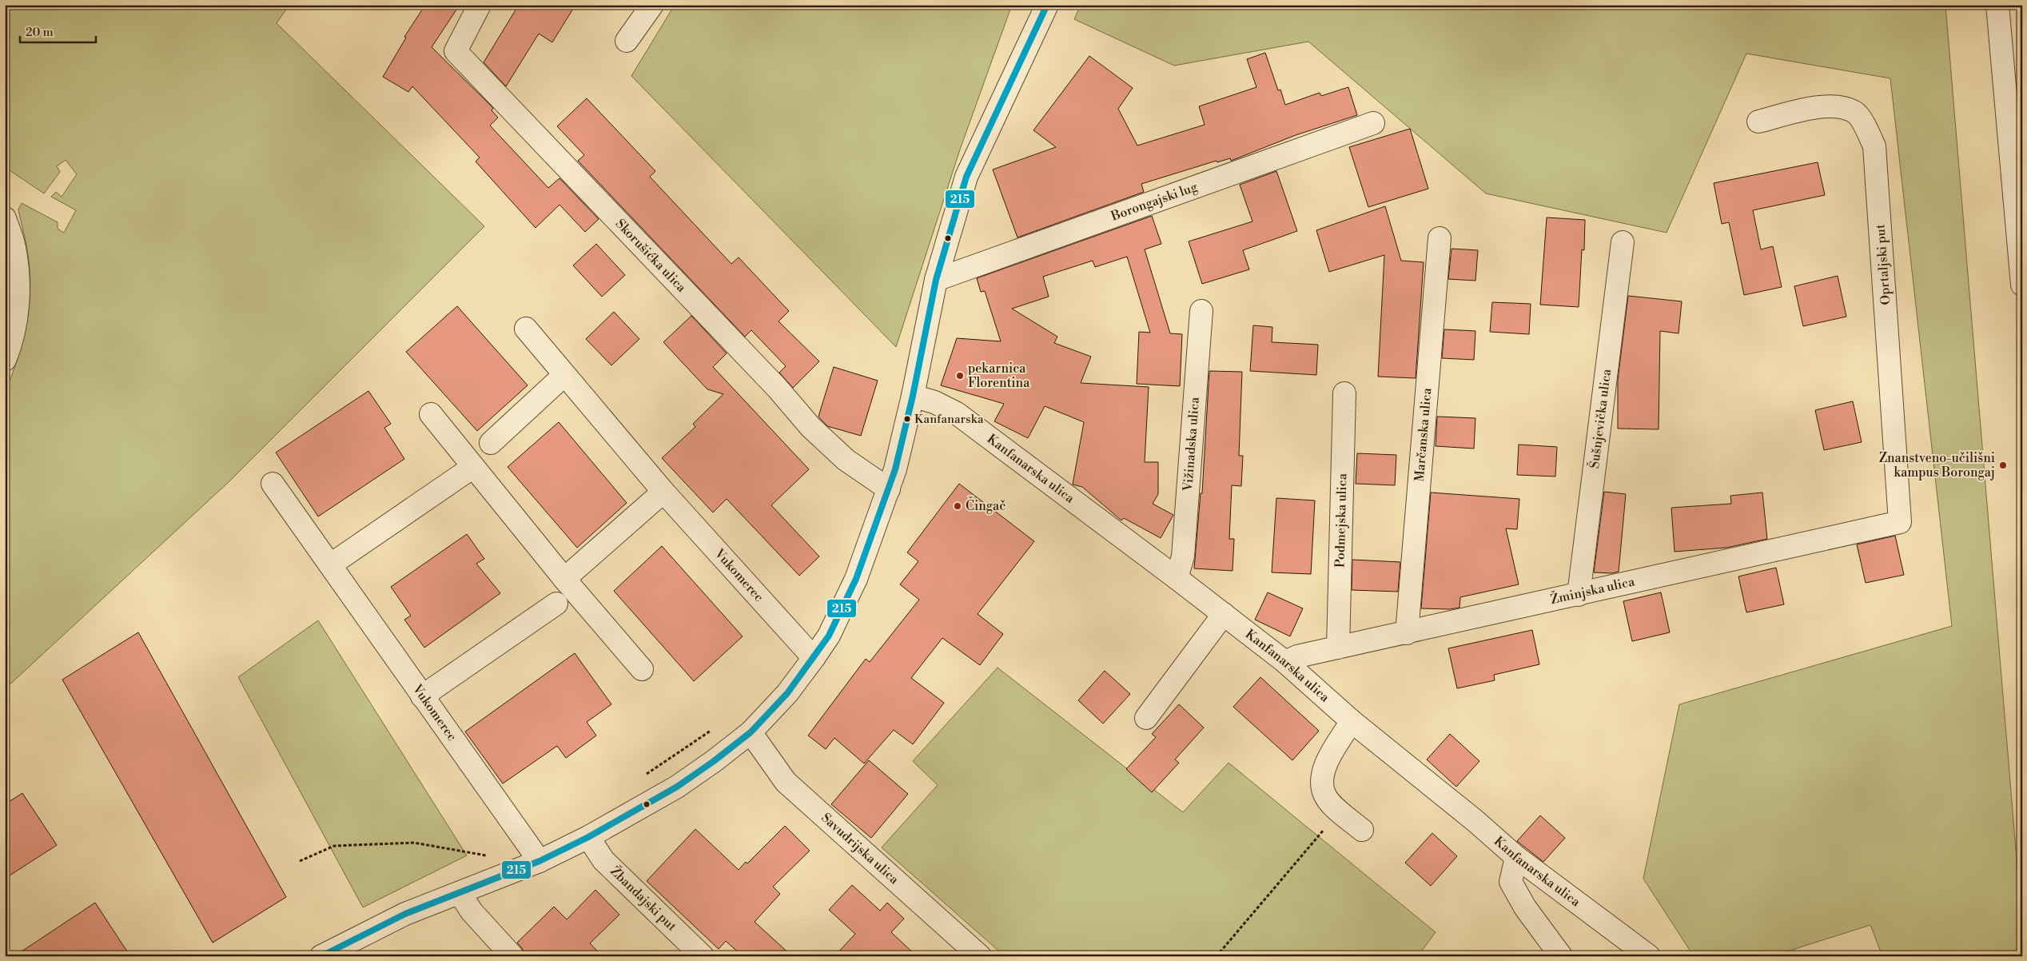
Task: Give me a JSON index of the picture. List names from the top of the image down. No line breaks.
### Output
{"streets":{"street":["Borongajski lug","Skorušićka ulica","Oprtaljski put","Šušnjevička ulica","Marčanska ulica","Vižinadska ulica","Kanfanarska ulica","Podmejska ulica","Vukomerec","Žminjska ulica","Savudrijska ulica","Žbandajski put"]},"crossings":[["Oprtaljski put","Žminjska ulica"],["Šušnjevička ulica","Žminjska ulica"],["Marčanska ulica","Žminjska ulica"],["Vižinadska ulica","Kanfanarska ulica"],["Kanfanarska ulica","Žminjska ulica"],["Podmejska ulica","Žminjska ulica"]],"places":["pekarnica Florentina","Kanfanarska","Znanstveno-učilišni kampus Borongaj","Čingač"],"lines":["transit line 215"],"scale_bar":"20 m"}
